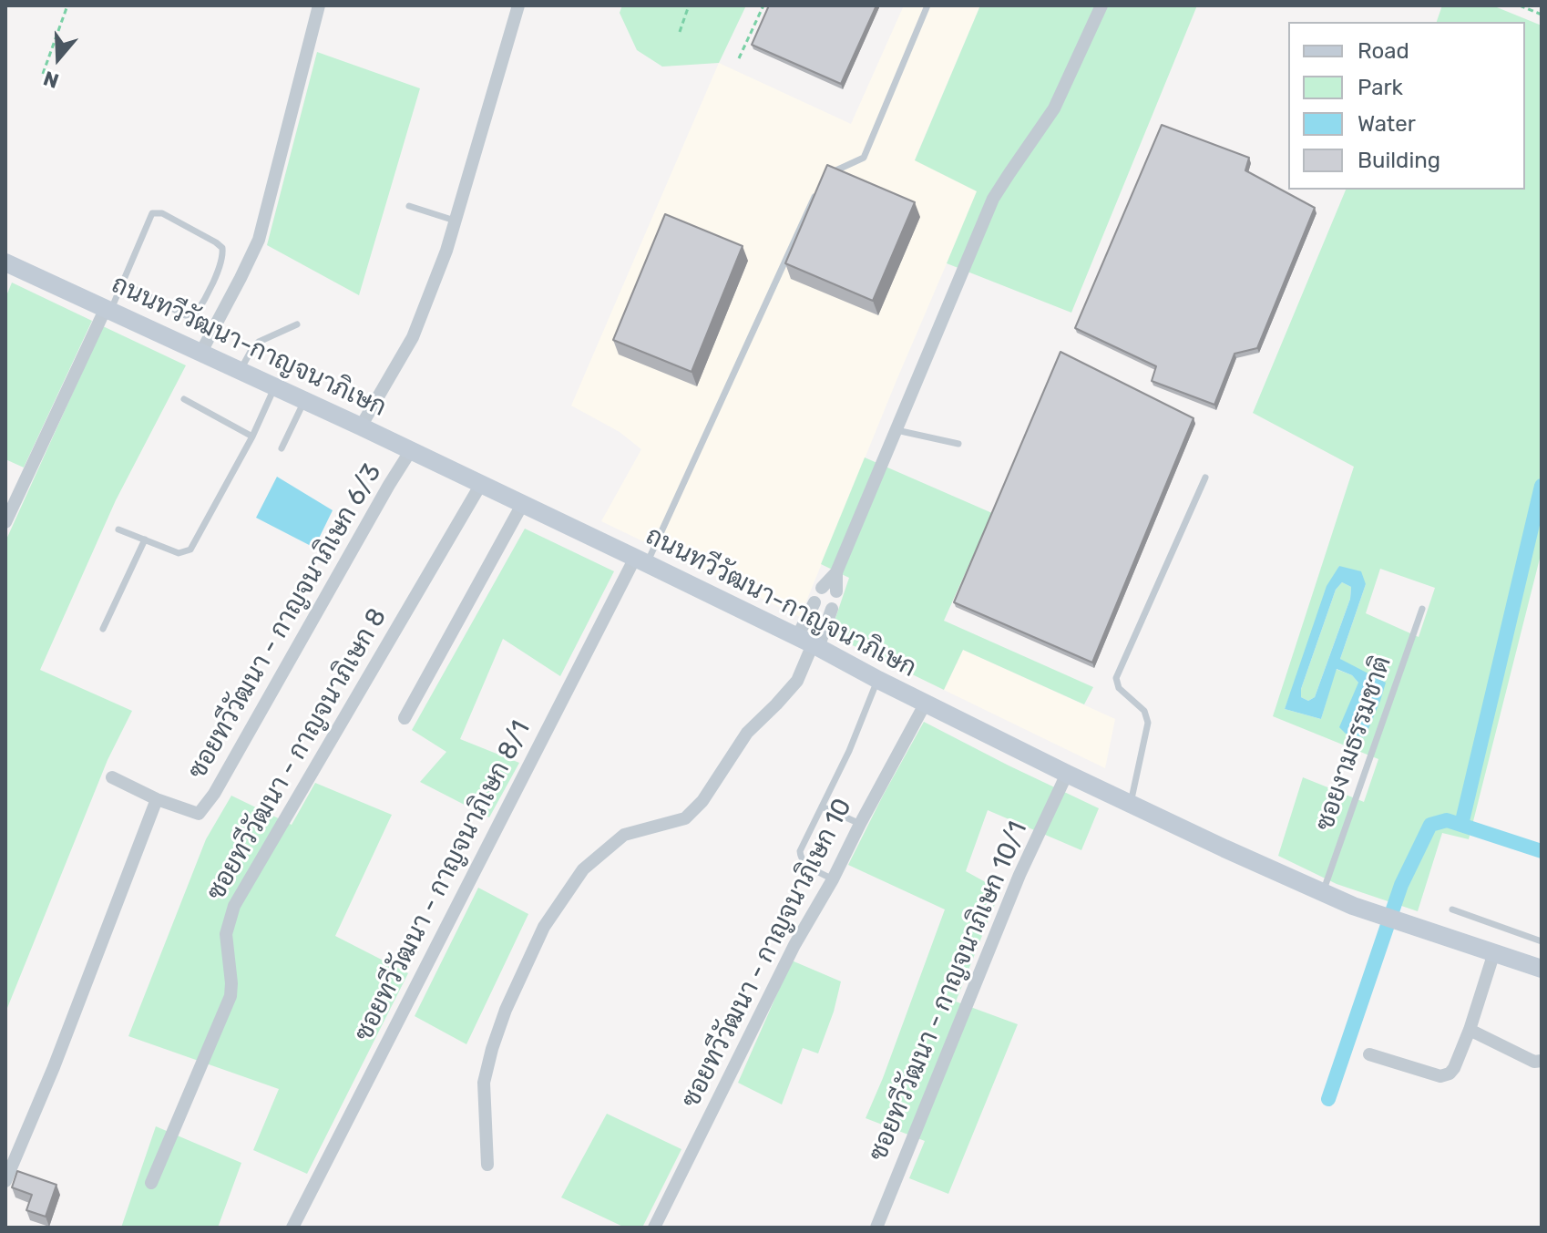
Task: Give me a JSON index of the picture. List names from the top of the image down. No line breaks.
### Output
{"streets":{"street":["ถนนทวีวัฒนา-กาญจนาภิเษก","ซอยทวีวัฒนา - กาญจนาภิเษก 6/3","ซอยทวีวัฒนา - กาญจนาภิเษก 8","ซอยทวีวัฒนา - กาญจนาภิเษก 8/1","ซอยทวีวัฒนา - กาญจนาภิเษก 10","ซอยทวีวัฒนา - กาญจนาภิเษก 10/1"],"lane":["ซอยงามธรรมชาติ"]},"crossings":[["ถนนทวีวัฒนา-กาญจนาภิเษก","ซอยทวีวัฒนา - กาญจนาภิเษก 6/3"],["ถนนทวีวัฒนา-กาญจนาภิเษก","ซอยงามธรรมชาติ"],["ถนนทวีวัฒนา-กาญจนาภิเษก","ซอยทวีวัฒนา - กาญจนาภิเษก 8"],["ถนนทวีวัฒนา-กาญจนาภิเษก","ซอยทวีวัฒนา - กาญจนาภิเษก 8/1"],["ถนนทวีวัฒนา-กาญจนาภิเษก","ซอยทวีวัฒนา - กาญจนาภิเษก 10"],["ถนนทวีวัฒนา-กาญจนาภิเษก","ซอยทวีวัฒนา - กาญจนาภิเษก 10/1"]],"legend":["Road","Park","Water","Building"],"north":"bottom"}
